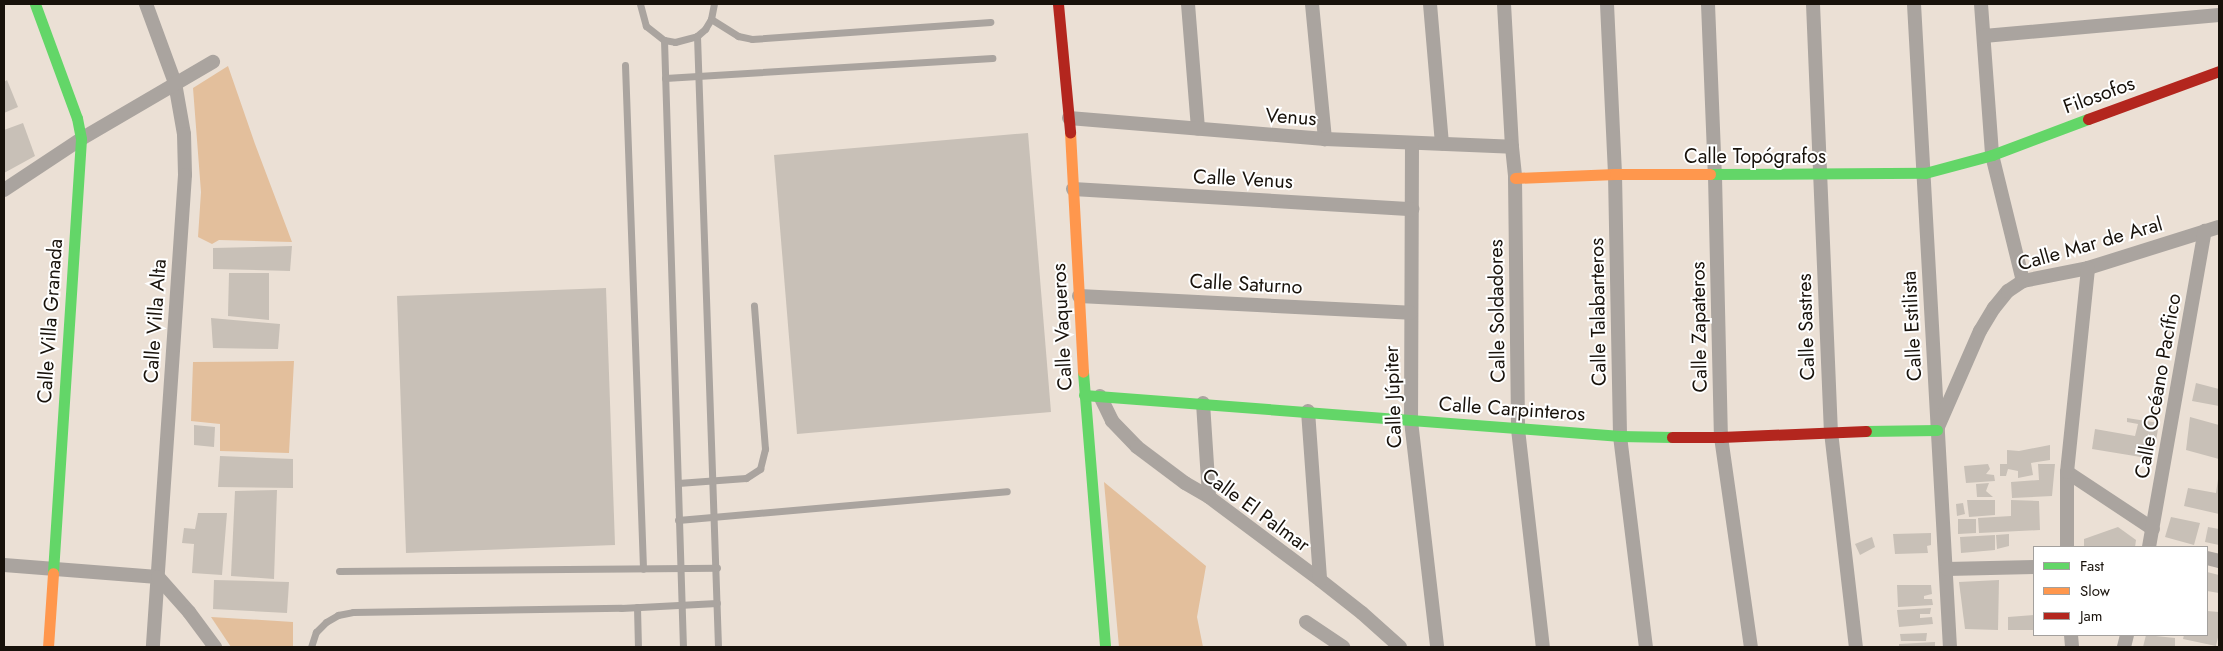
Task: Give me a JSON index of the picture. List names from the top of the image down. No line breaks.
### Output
{"streets":{"street":["Filosofos","Venus","Calle Topógrafos","Calle Venus","Calle Mar de Aral","Calle Saturno","Calle Soldadores","Calle Talabarteros","Calle Villa Granada","Calle Villa Alta","Calle Estilista","Calle Vaqueros","Calle Zapateros","Calle Sastres","Calle Océano Pacífico","Calle Júpiter","Calle Carpinteros","Calle El Palmar"]},"crossings":[["Filosofos","Calle Topógrafos"],["Venus","Calle Soldadores"],["Venus","Calle Vaqueros"],["Venus","Calle Júpiter"],["Calle Topógrafos","Calle Soldadores"],["Calle Topógrafos","Calle Talabarteros"],["Calle Topógrafos","Calle Estilista"],["Calle Topógrafos","Calle Zapateros"],["Calle Topógrafos","Calle Sastres"],["Calle Venus","Calle Vaqueros"],["Calle Venus","Calle Júpiter"],["Calle Mar de Aral","Calle Estilista"],["Calle Mar de Aral","Calle Océano Pacífico"],["Calle Mar de Aral","Calle Carpinteros"],["Calle Saturno","Calle Vaqueros"],["Calle Saturno","Calle Júpiter"],["Calle Soldadores","Calle Carpinteros"],["Calle Talabarteros","Calle Carpinteros"],["Calle Estilista","Calle Carpinteros"],["Calle Vaqueros","Calle Carpinteros"],["Calle Zapateros","Calle Carpinteros"],["Calle Sastres","Calle Carpinteros"],["Calle Júpiter","Calle Carpinteros"],["Calle Carpinteros","Calle El Palmar"]],"legend":["Fast","Slow","Jam"]}
